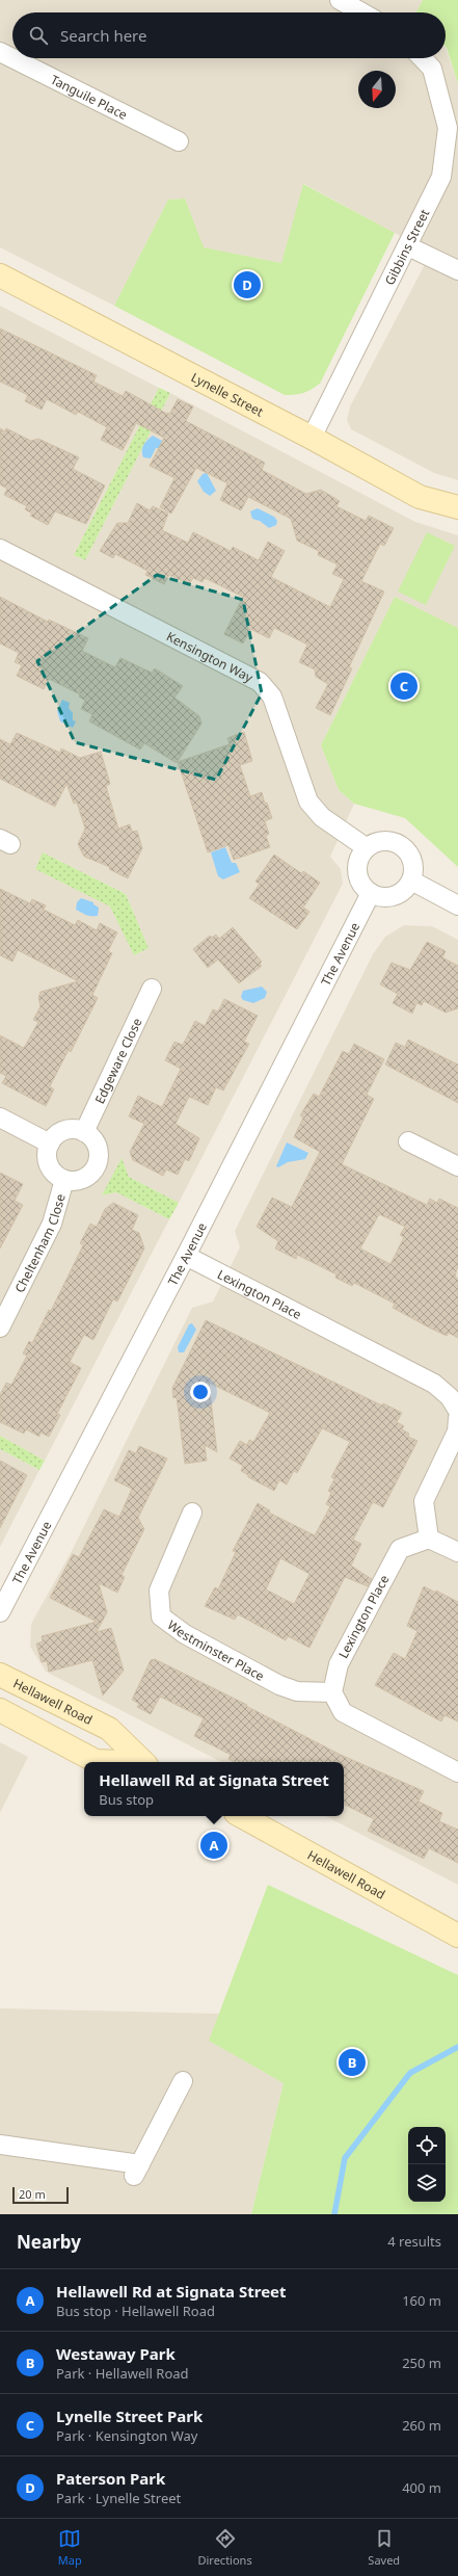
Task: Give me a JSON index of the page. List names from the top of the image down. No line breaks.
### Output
{"streets":{"street":["Tanguile Place","Gibbins Street","Lynelle Street","Kensington Way","The Avenue","Edgeware Close","Cheltenham Close","Lexington Place","Westminster Place","Hellawell Road"]},"crossings":[["Gibbins Street","Lynelle Street"],["Kensington Way","The Avenue"],["The Avenue","Lexington Place"],["Edgeware Close","Cheltenham Close"],["Lexington Place","Westminster Place"]],"scale_bar":"20 m","north":"bottom","page":{"search":"Search here","pins":["D","C","A","B"],"popup":["Hellawell Rd at Signata Street","Bus stop"],"scale":"20 m","heading":["Nearby","4 results"],"list":[{"mark":"A","name":"Hellawell Rd at Signata Street","note":"Bus stop · Hellawell Road","value":"160 m"},{"mark":"B","name":"Westaway Park","note":"Park · Hellawell Road","value":"250 m"},{"mark":"C","name":"Lynelle Street Park","note":"Park · Kensington Way","value":"260 m"},{"mark":"D","name":"Paterson Park","note":"Park · Lynelle Street","value":"400 m"}],"nav":["Map","Directions","Saved"]}}
